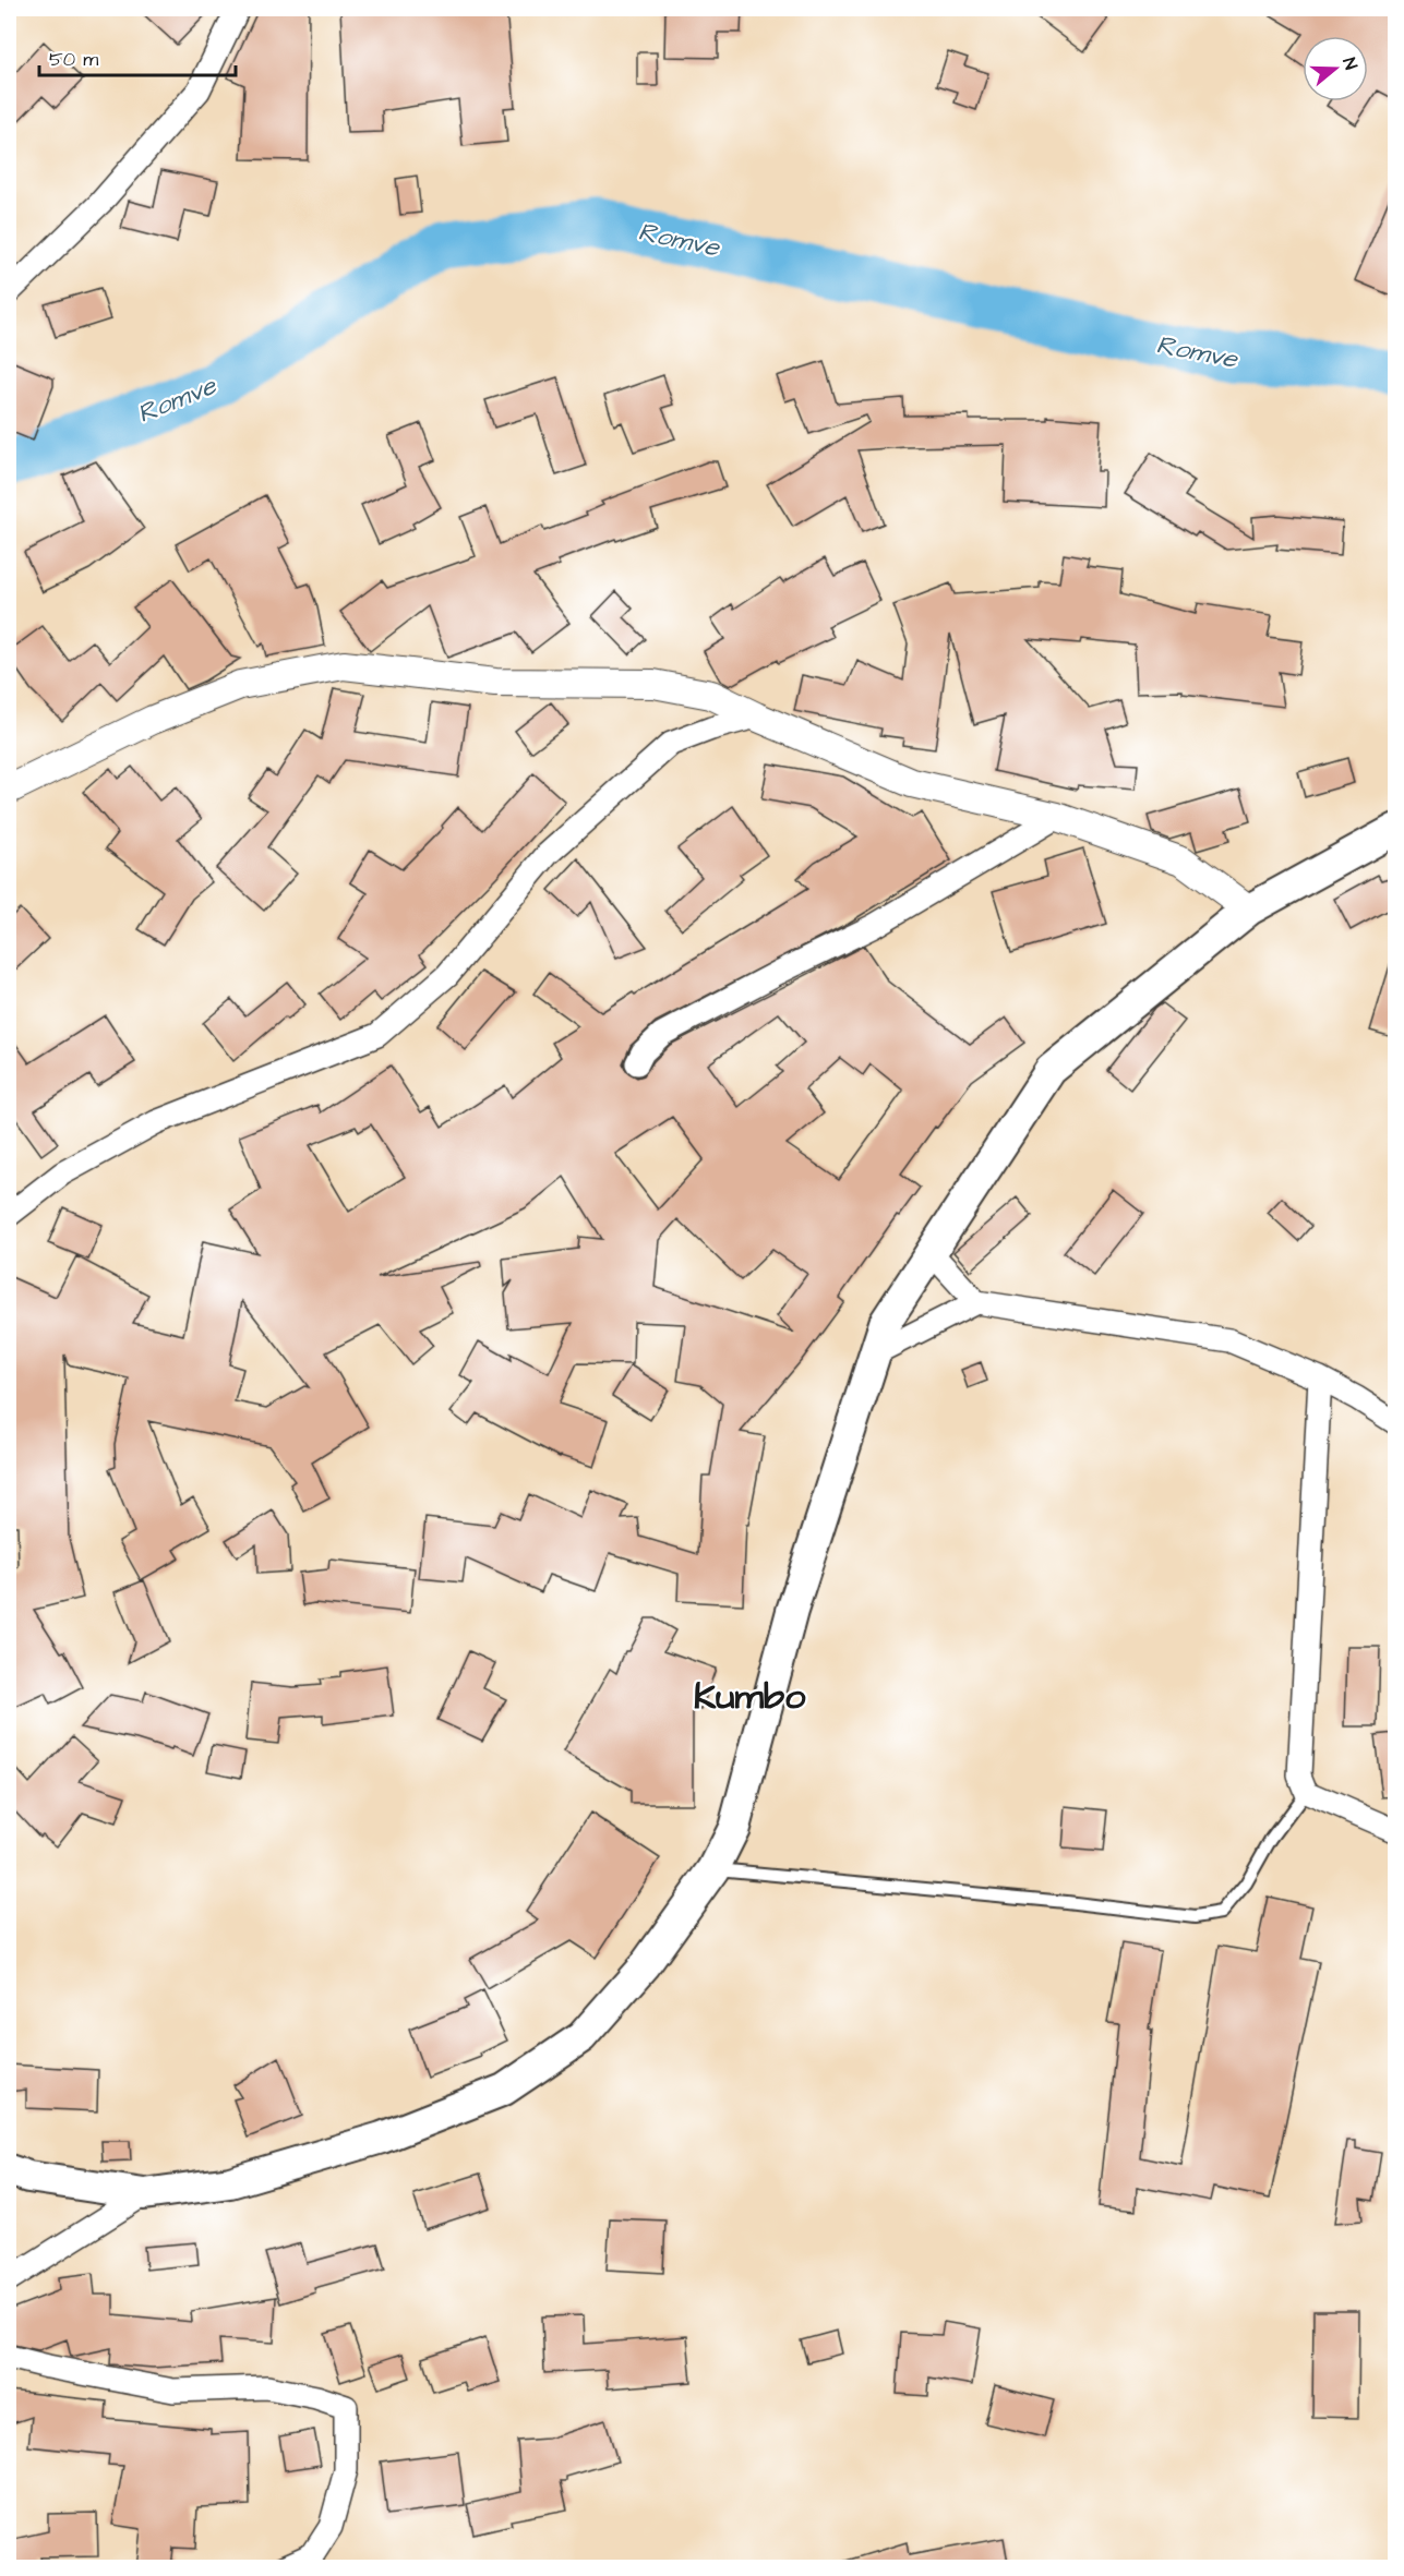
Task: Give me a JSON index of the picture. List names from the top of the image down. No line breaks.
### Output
{"districts":["Kumbo"],"water":["Romve"],"scale_bar":"50 m","north":"right"}
